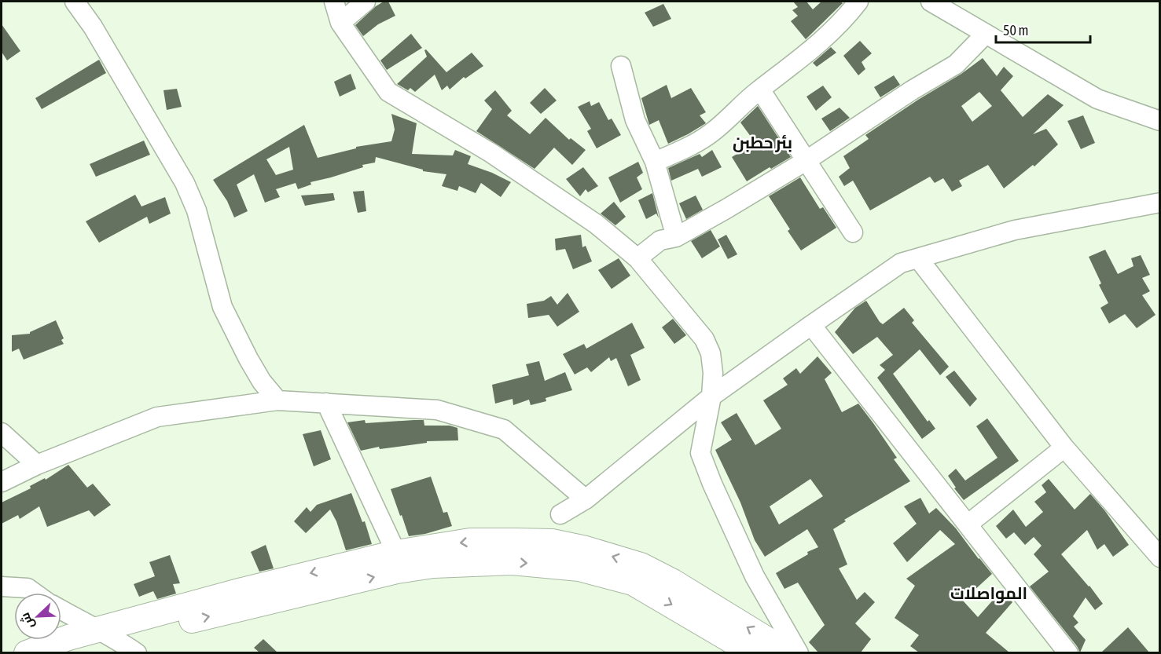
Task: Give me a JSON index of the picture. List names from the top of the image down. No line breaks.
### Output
{"districts":["بئر حطبن","المواصلات"],"scale_bar":"50 m","north":"bottom left"}
